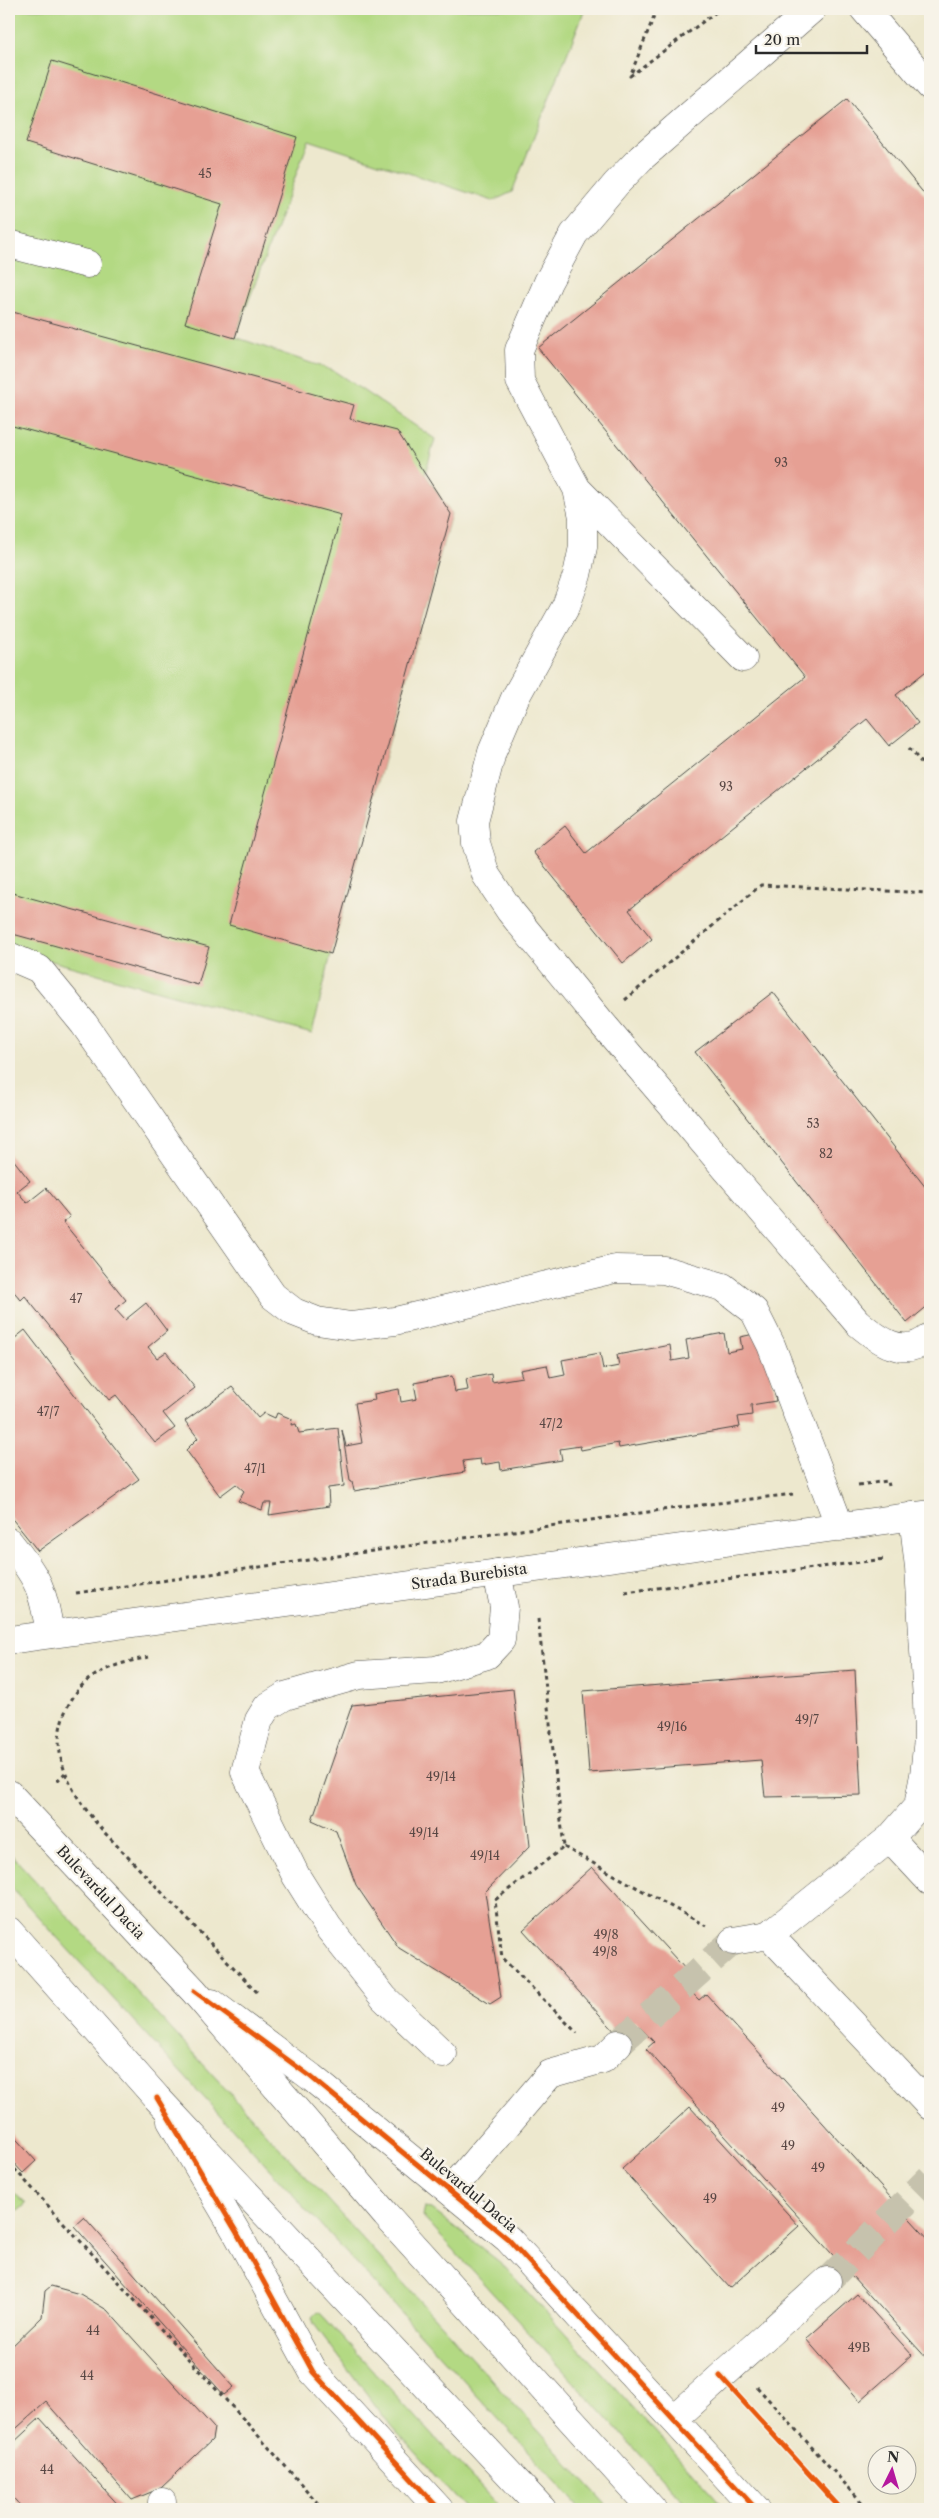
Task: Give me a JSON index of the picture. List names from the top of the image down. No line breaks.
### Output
{"streets":{"main road":["Strada Burebista","Bulevardul Dacia"]},"house_numbers":["45","93","93","53","82","47","47/7","47/2","47/1","49/7","49/16","49/14","49/14","49/14","49/8","49/8","49","49","49","49","44","49B","44","44"],"scale_bar":"20 m","north":"top"}
